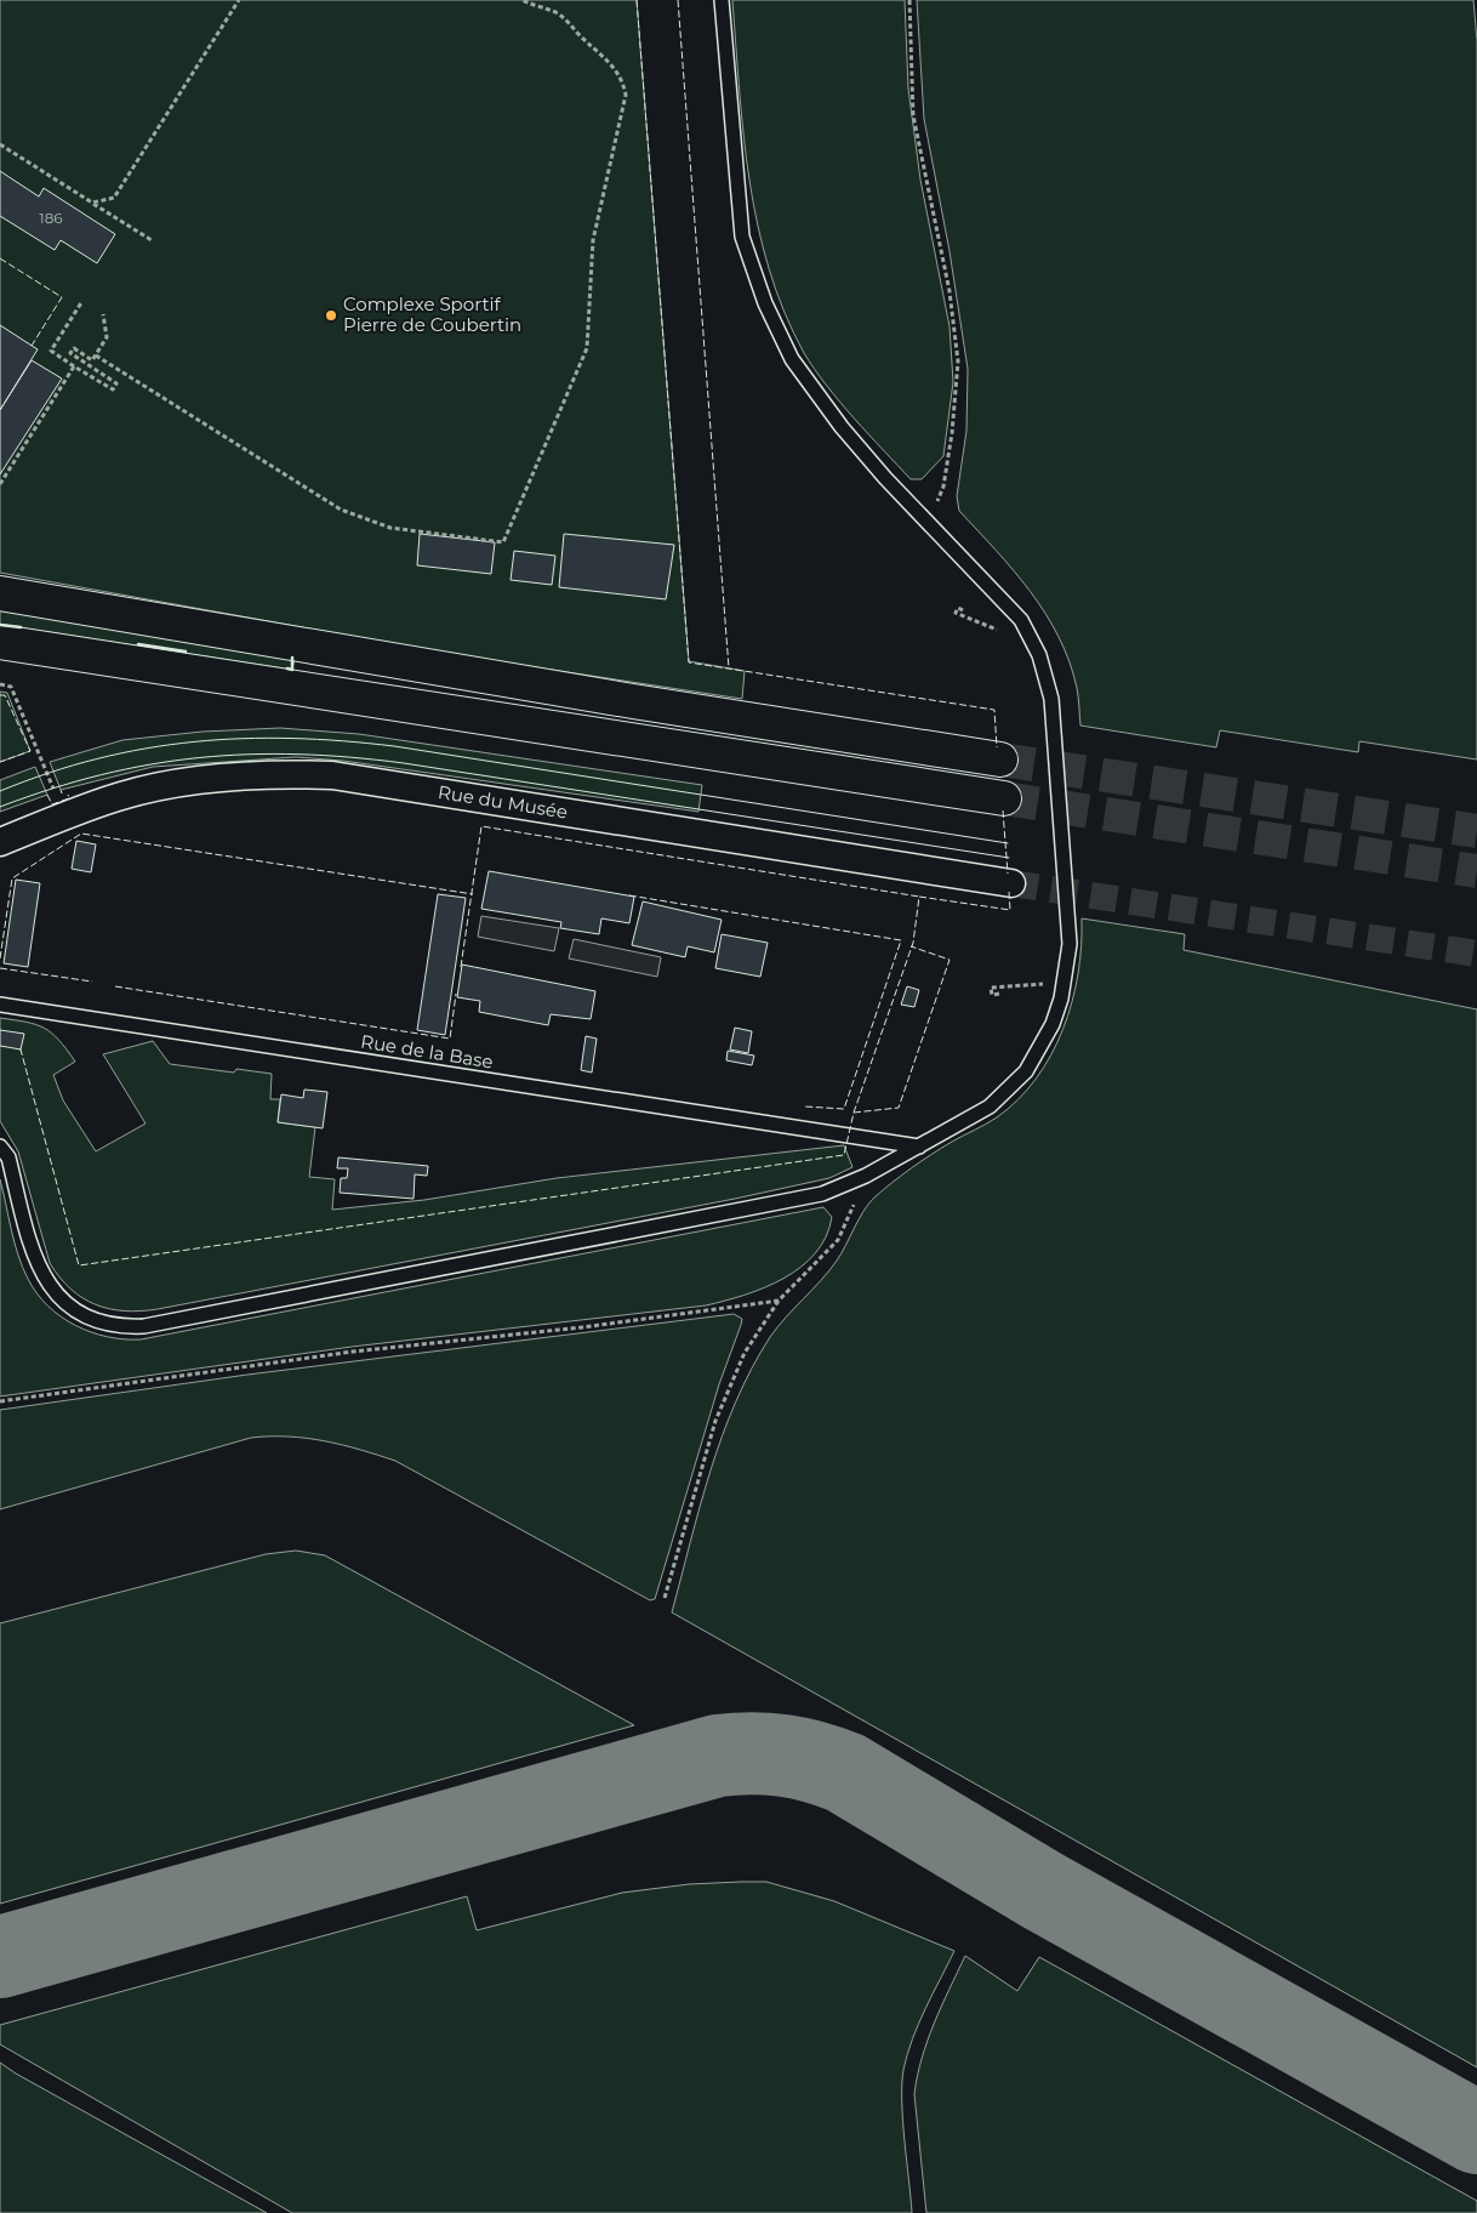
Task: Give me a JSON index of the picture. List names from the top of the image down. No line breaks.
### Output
{"streets":{"street":["Rue du Musée"],"lane":["Rue de la Base"]},"places":["Complexe Sportif Pierre de Coubertin"],"house_numbers":["186"]}
